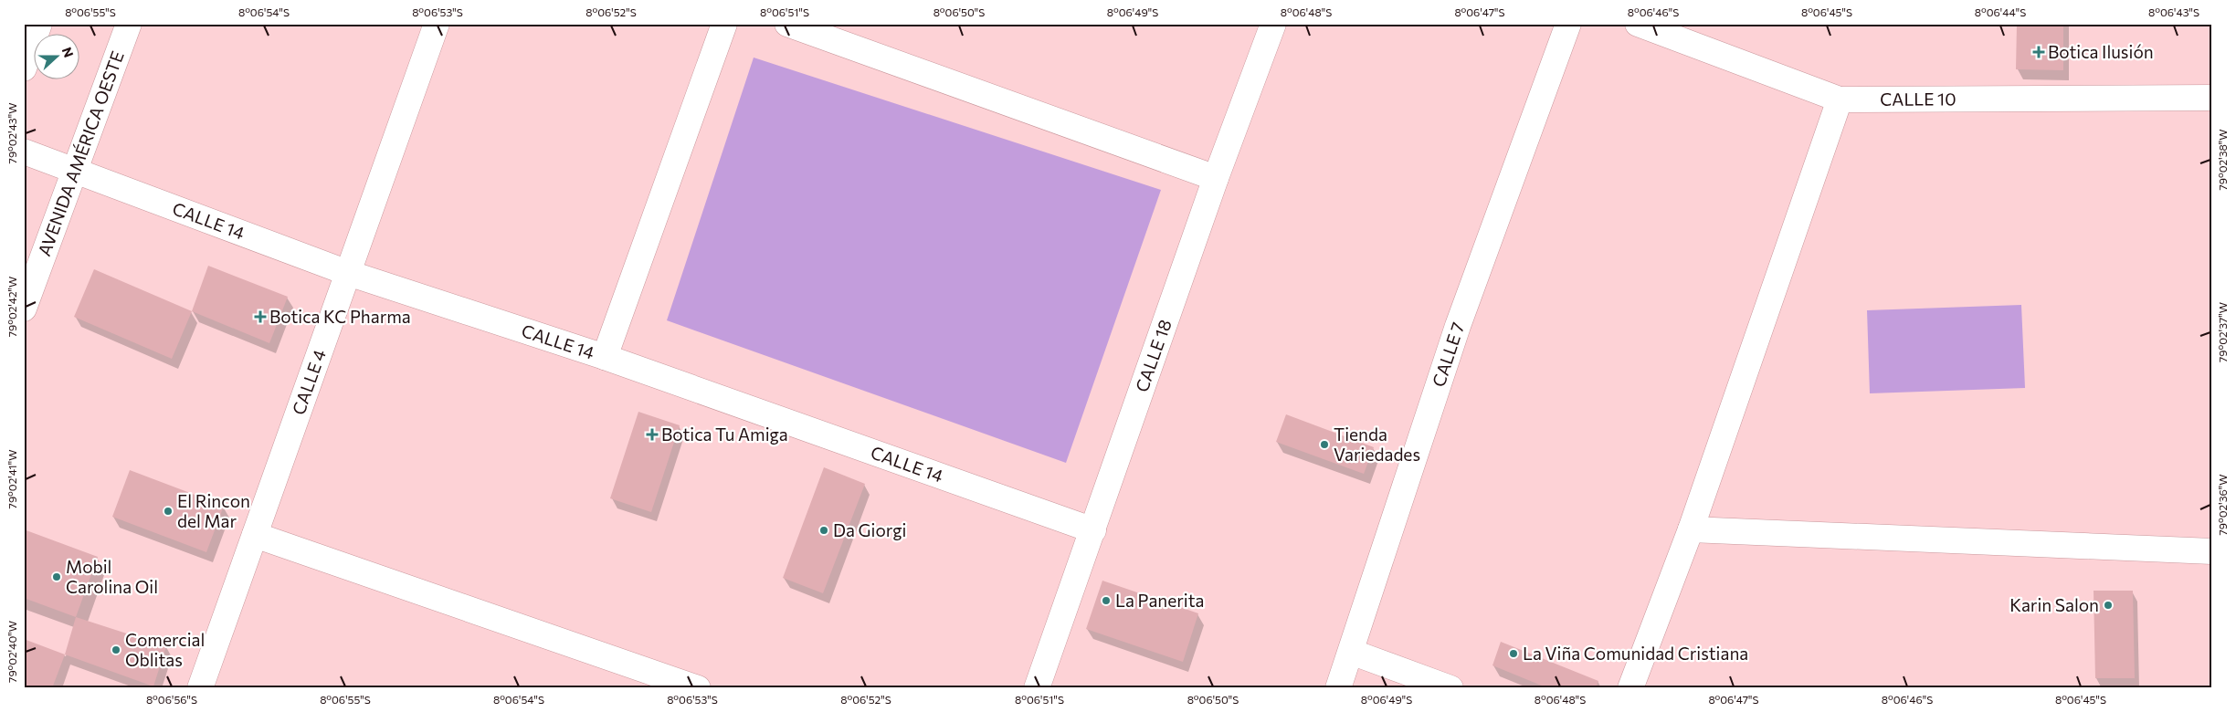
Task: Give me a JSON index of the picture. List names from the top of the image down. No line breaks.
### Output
{"streets":{"street":["CALLE 10","AVENIDA AMÉRICA OESTE","CALLE 14","CALLE 7","CALLE 18","CALLE 4"]},"crossings":[["AVENIDA AMÉRICA OESTE","CALLE 14"],["CALLE 14","CALLE 18"],["CALLE 14","CALLE 4"]],"places":{"health":["Botica Ilusión","Botica KC Pharma","Botica Tu Amiga"],"other":["Tienda Variedades","El Rincon del Mar","Da Giorgi","Mobil Carolina Oil","La Panerita","Karin Salon","Comercial Oblitas","La Viña Comunidad Cristiana"]},"north":"right","coordinates":["8°06'55\"S","8°06'54\"S","8°06'53\"S","8°06'52\"S","8°06'51\"S","8°06'50\"S","8°06'49\"S","8°06'48\"S","8°06'47\"S","8°06'46\"S","8°06'45\"S","8°06'44\"S","8°06'43\"S","79°02'43\"W","79°02'38\"W","79°02'42\"W","79°02'37\"W","79°02'41\"W","79°02'36\"W","79°02'40\"W","8°06'56\"S"]}
